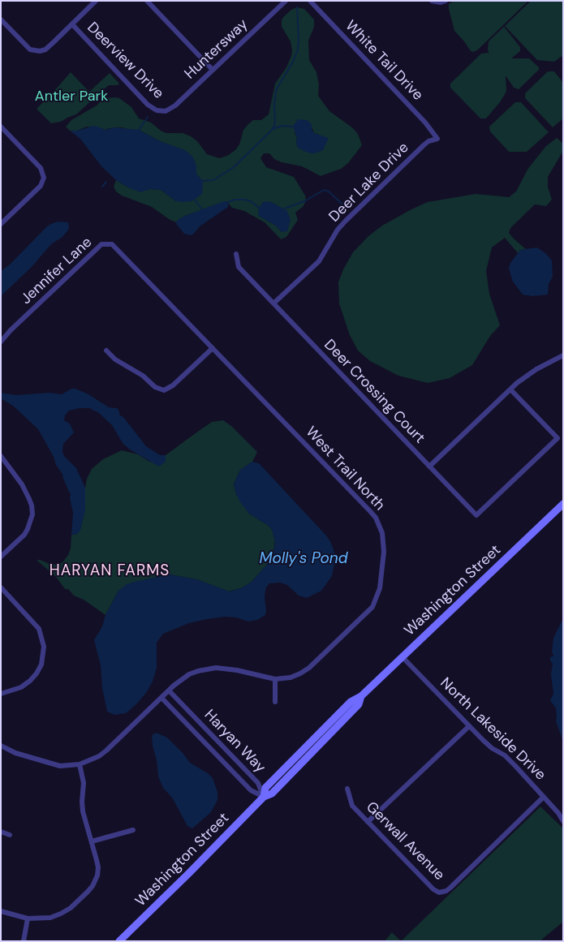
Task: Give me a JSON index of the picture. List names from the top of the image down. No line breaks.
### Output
{"streets":{"main road":["Washington Street"],"street":["Huntersway","Deerview Drive","White Tail Drive","Deer Lake Drive","Jennifer Lane","Deer Crossing Court","West Trail North","North Lakeside Drive","Haryan Way","Gerwall Avenue"]},"crossings":[["Huntersway","Deerview Drive"],["White Tail Drive","Deer Lake Drive"],["Deer Lake Drive","Deer Crossing Court"],["Jennifer Lane","West Trail North"],["West Trail North","Haryan Way"],["Washington Street","North Lakeside Drive"],["Washington Street","Haryan Way"],["North Lakeside Drive","Gerwall Avenue"]],"districts":["HARYAN FARMS"],"water":["Molly's Pond"],"parks":["Antler Park"]}
